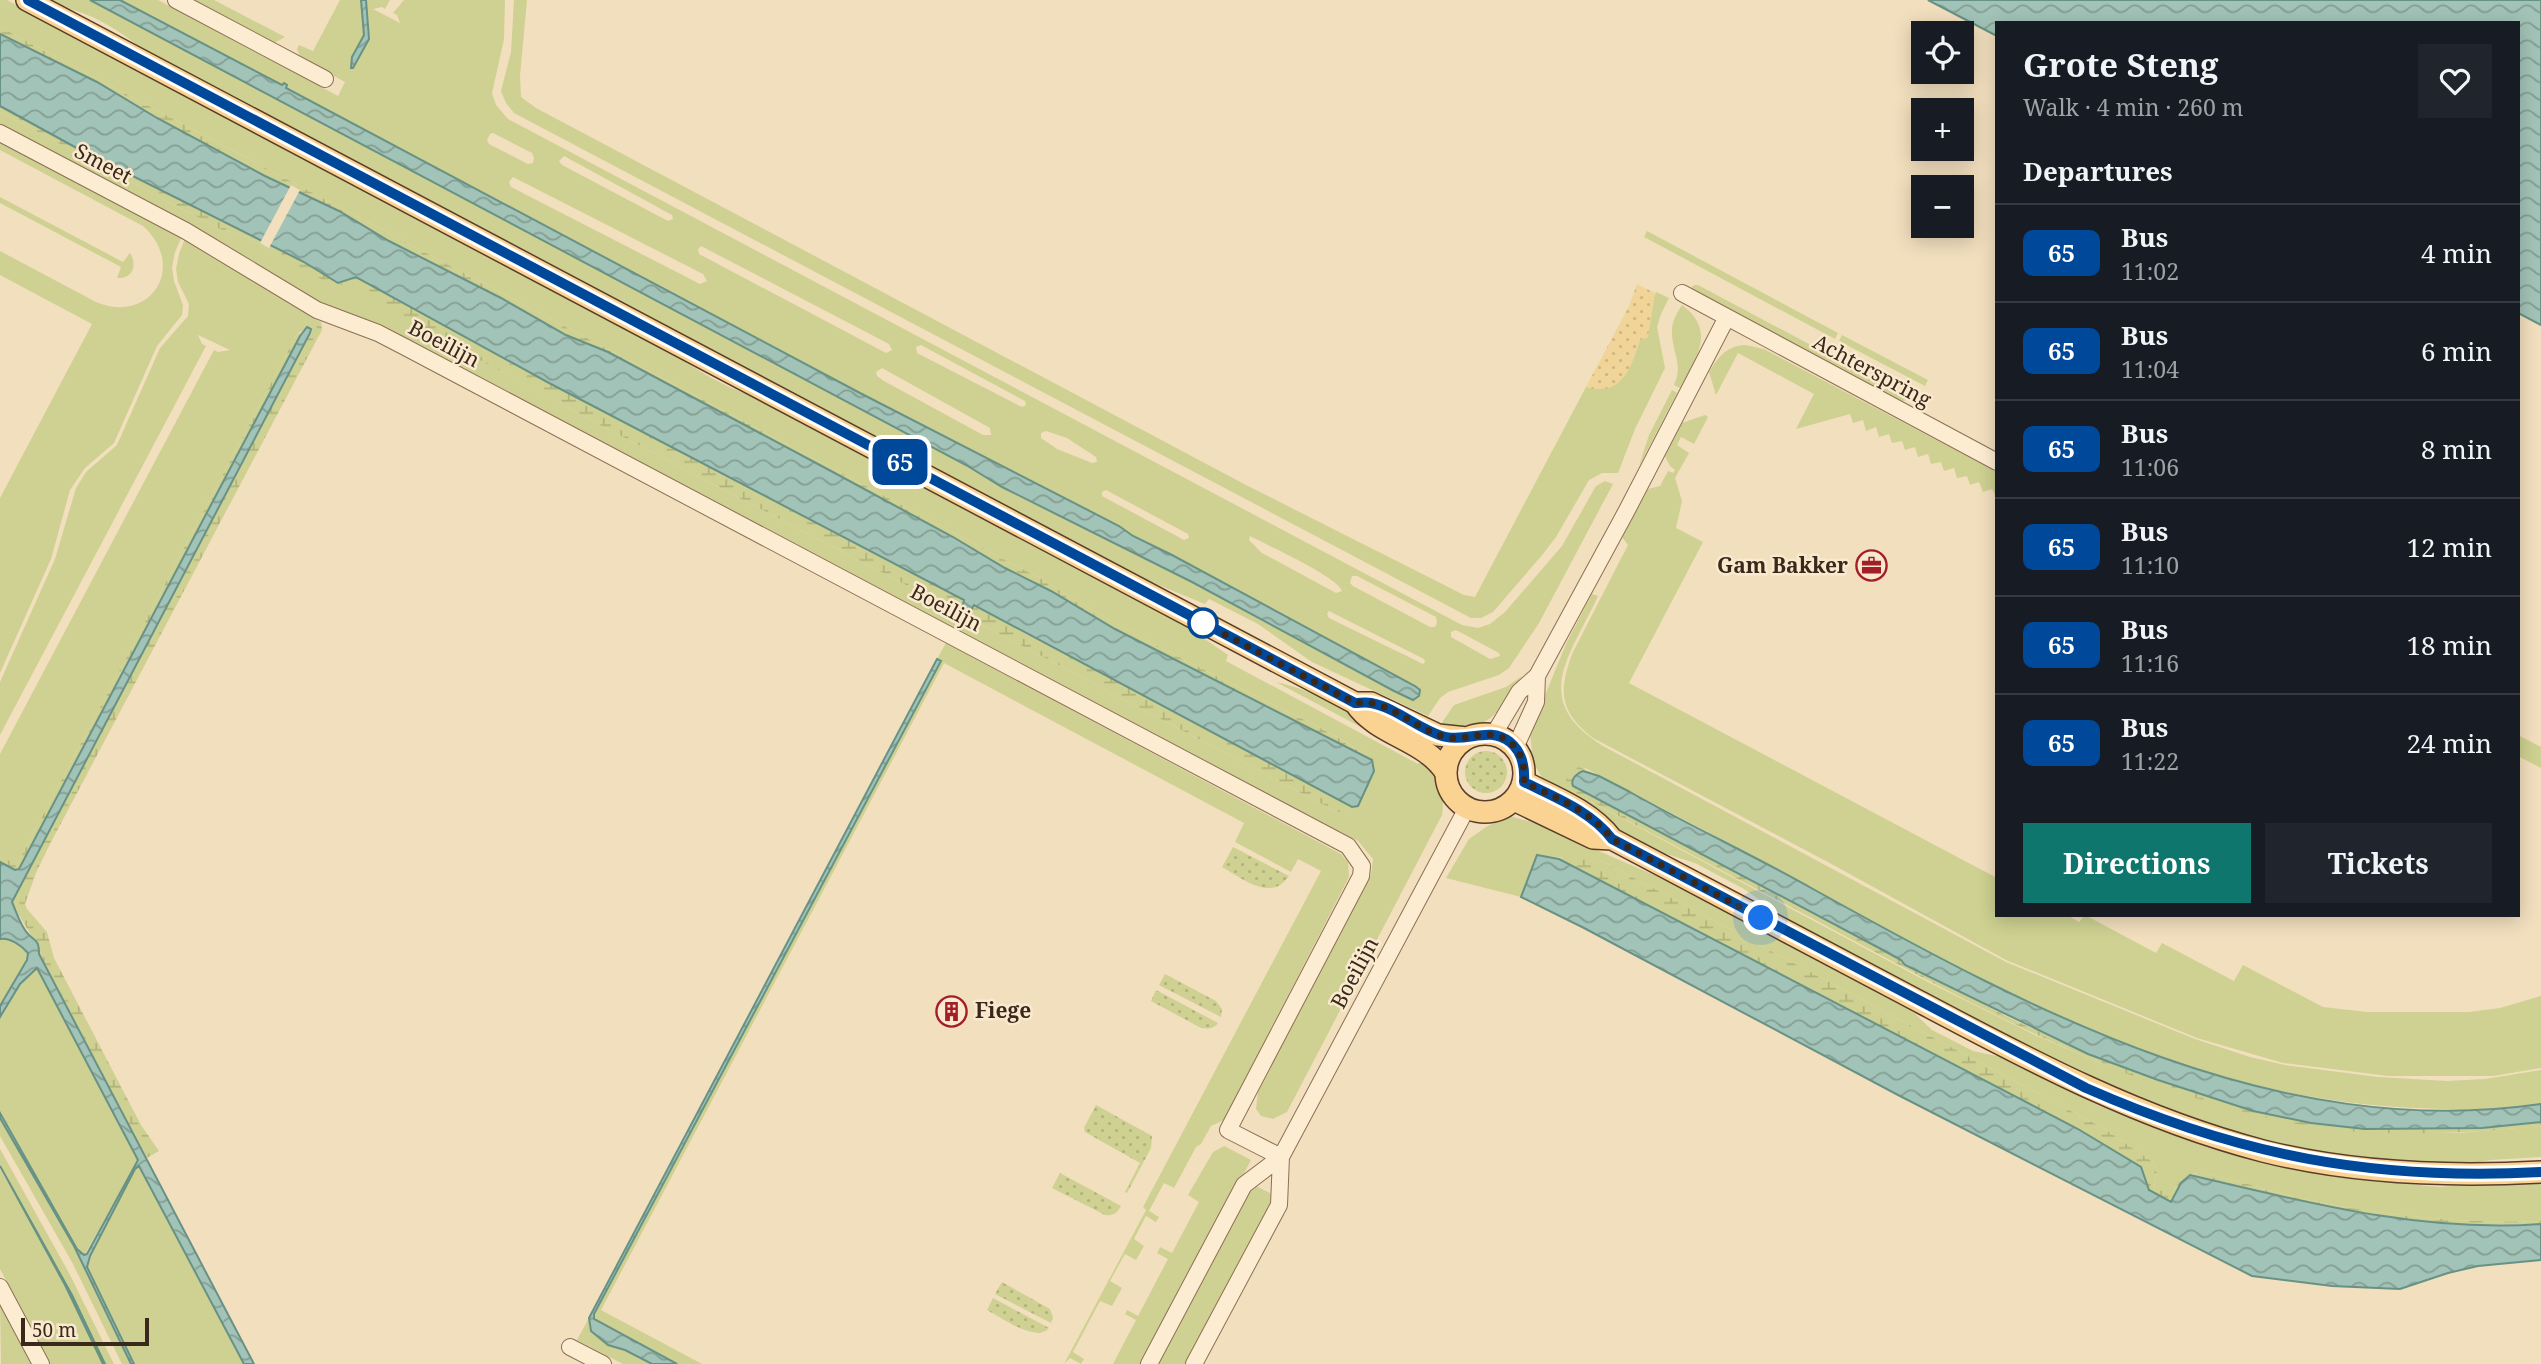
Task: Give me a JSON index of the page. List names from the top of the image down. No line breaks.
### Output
{"streets":{"street":["Smeet","Boeilijn","Achterspring"]},"crossings":[["Smeet","Boeilijn"]],"places":{"office":["Gam Bakker"],"building":["Fiege"]},"lines":["bus line 65"],"scale_bar":"50 m","page":{"on_map":"65","map_buttons":["+","−"],"heading":[["Grote Steng","Walk · 4 min · 260 m"],"Departures"],"list":[{"mark":"65","name":"Bus","note":"11:02","value":"4 min"},{"mark":"65","name":"Bus","note":"11:04","value":"6 min"},{"mark":"65","name":"Bus","note":"11:06","value":"8 min"},{"mark":"65","name":"Bus","note":"11:10","value":"12 min"},{"mark":"65","name":"Bus","note":"11:16","value":"18 min"},{"mark":"65","name":"Bus","note":"11:22","value":"24 min"}],"buttons":["Directions","Tickets"],"scale":"50 m"}}
